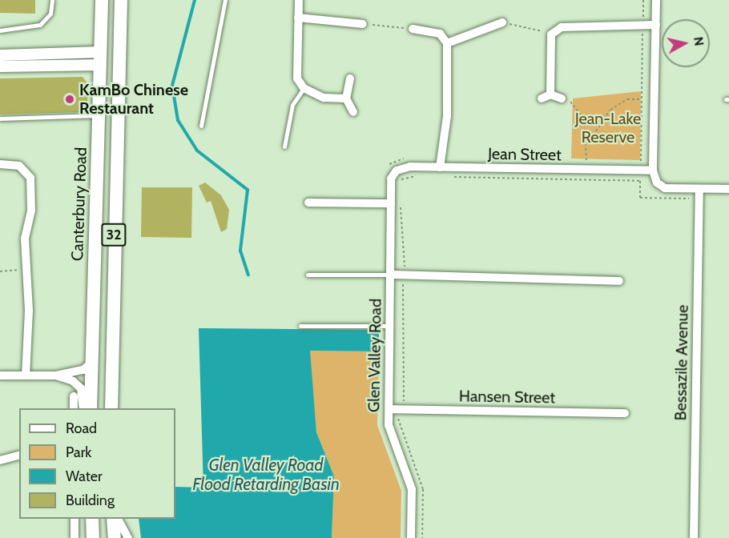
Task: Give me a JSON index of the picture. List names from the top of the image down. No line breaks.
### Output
{"streets":{"main road":["Canterbury Road","32"],"street":["Jean Street","Glen Valley Road","Bessazile Avenue","Hansen Street"]},"crossings":[["Jean Street","Glen Valley Road"],["Glen Valley Road","Hansen Street"]],"water":["Glen Valley Road Flood Retarding Basin"],"parks":["Jean-Lake Reserve"],"places":["KamBo Chinese Restaurant"],"legend":["Road","Park","Water","Building"],"north":"right"}
